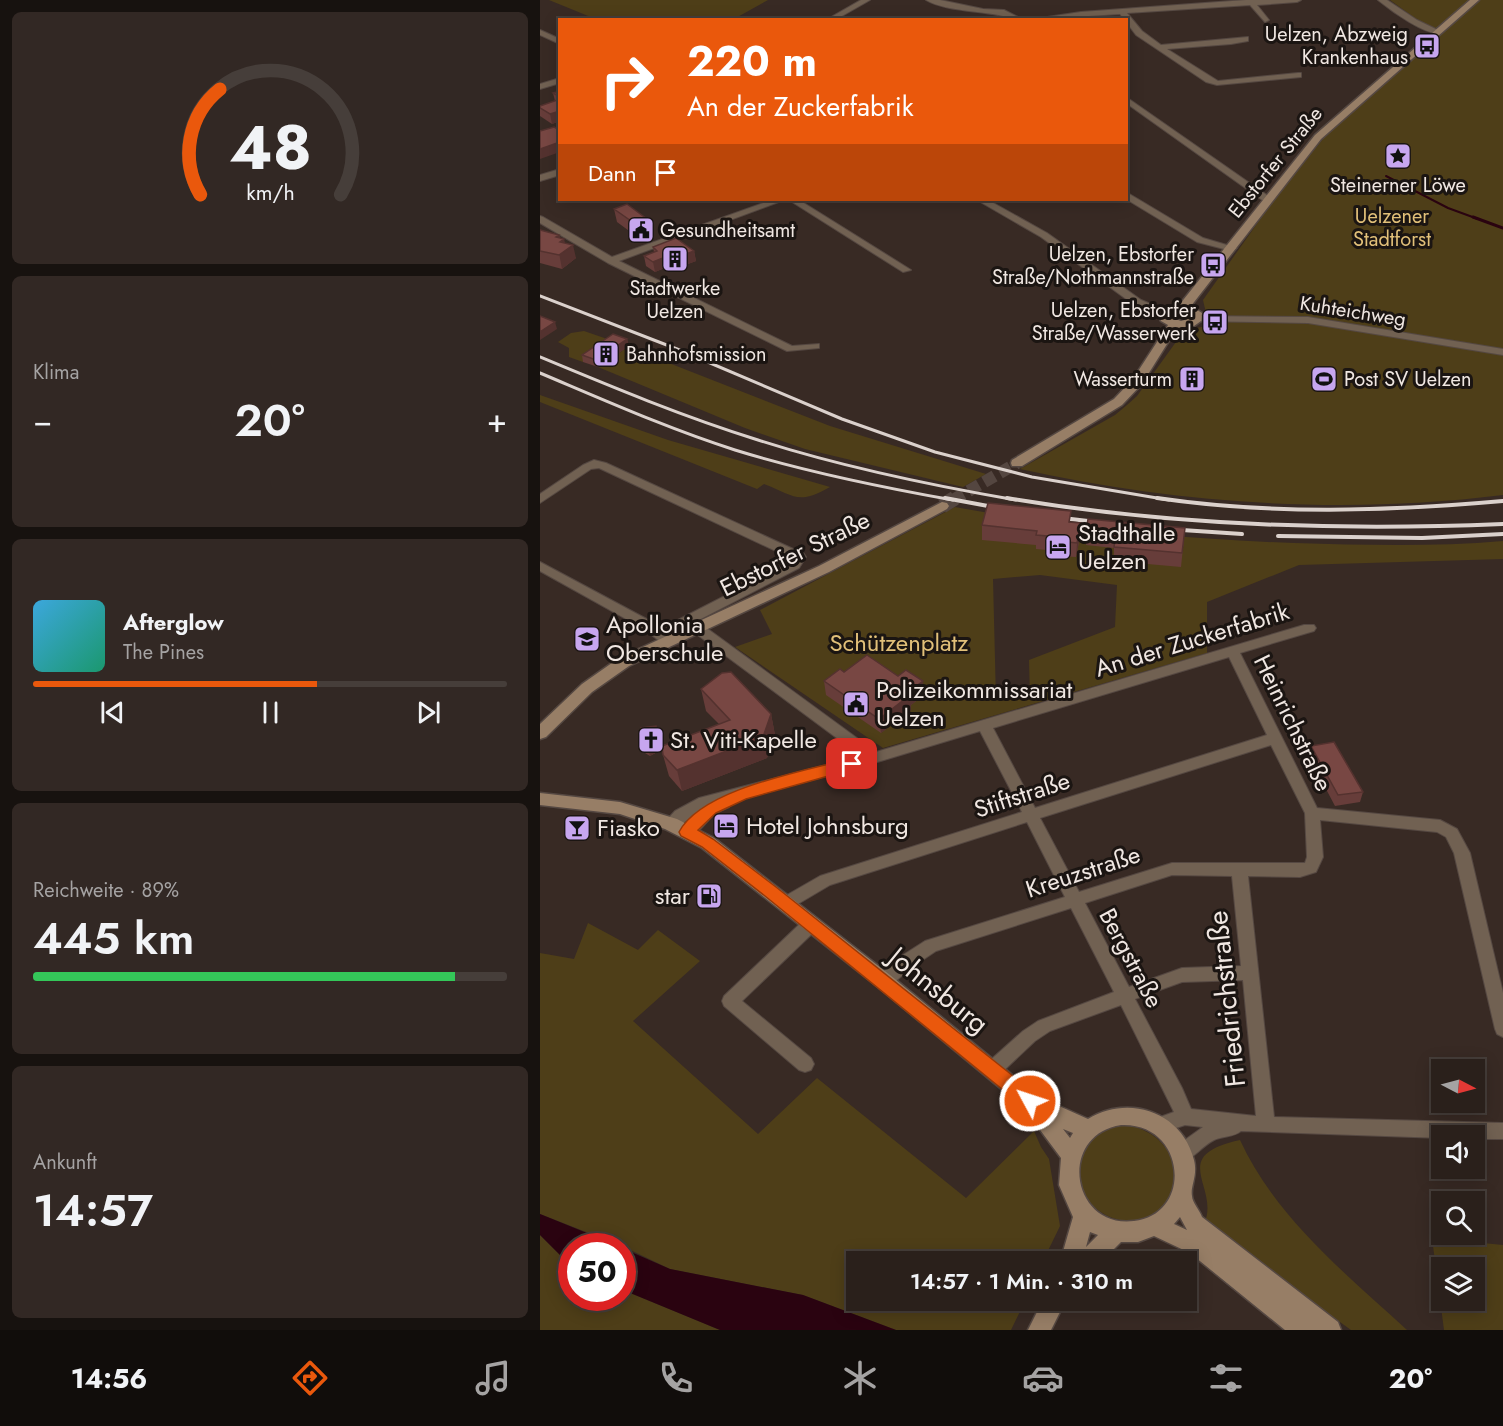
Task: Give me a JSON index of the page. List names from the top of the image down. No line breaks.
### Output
{"streets":{"main road":["Ebstorfer Straße","Johnsburg"],"street":["Kuhteichweg","An der Zuckerfabrik","Heinrichstraße","Stiftstraße","Kreuzstraße","Bergstraße","Friedrichstraße"]},"crossings":[["An der Zuckerfabrik","Heinrichstraße"],["An der Zuckerfabrik","Bergstraße"],["An der Zuckerfabrik","Johnsburg"],["Heinrichstraße","Stiftstraße"],["Heinrichstraße","Kreuzstraße"],["Stiftstraße","Bergstraße"],["Stiftstraße","Johnsburg"],["Kreuzstraße","Bergstraße"],["Kreuzstraße","Johnsburg"],["Kreuzstraße","Friedrichstraße"]],"parks":["Uelzener Stadtforst","Schützenplatz"],"places":{"bus stop":["Uelzen, Abzweig Krankenhaus","Uelzen, Ebstorfer Straße/Nothmannstraße","Uelzen, Ebstorfer Straße/Wasserwerk"],"place":["Steinerner Löwe"],"public building":["Gesundheitsamt","Polizeikommissariat Uelzen"],"building":["Stadtwerke Uelzen","Bahnhofsmission","Wasserturm"],"sports":["Post SV Uelzen"],"hotel":["Stadthalle Uelzen","Hotel Johnsburg"],"school or university":["Apollonia Oberschule"],"church":["St. Viti-Kapelle"],"bar":["Fiasko"],"fuel station":["star"]},"north":"right","page":{"turn":["220 m","An der Zuckerfabrik"],"then":"Dann","tile":["Klima",["Reichweite · 89%","445 km"],["Ankunft","14:57"]],"heat":["−","20°","+"],"song":["Afterglow","The Pines"],"limit":"50","trip":"14:57 · 1 Min. · 310 m","tabs":["14:56","20°"],"gauge":["48","km/h"]}}
